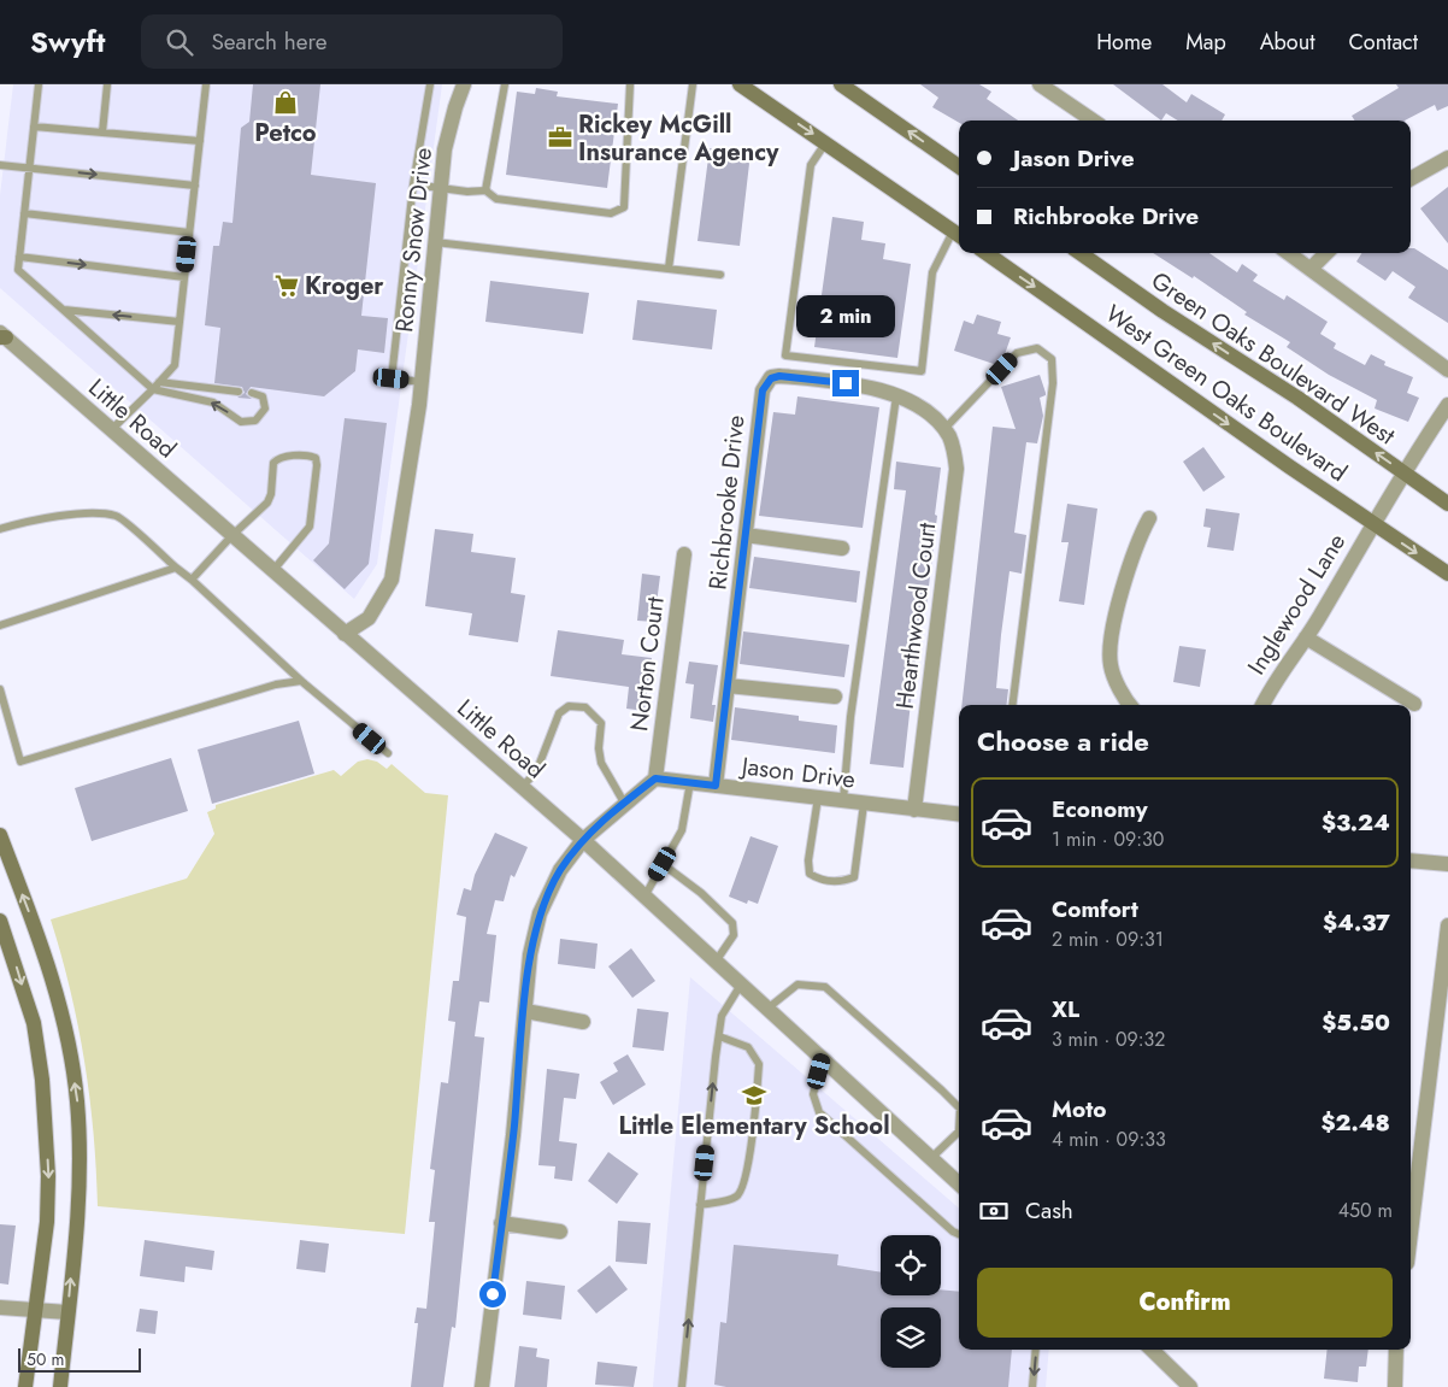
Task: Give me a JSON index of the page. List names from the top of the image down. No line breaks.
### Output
{"streets":{"main road":["Green Oaks Boulevard West","West Green Oaks Boulevard"],"street":["Ronny Snow Drive","Little Road","Richbrooke Drive","Inglewood Lane","Hearthwood Court","Norton Court","Jason Drive"]},"crossings":[["Ronny Snow Drive","Little Road"],["Green Oaks Boulevard West","Inglewood Lane"],["West Green Oaks Boulevard","Inglewood Lane"],["Richbrooke Drive","Hearthwood Court"],["Richbrooke Drive","Jason Drive"],["Hearthwood Court","Jason Drive"],["Norton Court","Jason Drive"]],"one_way":["Green Oaks Boulevard West","West Green Oaks Boulevard"],"places":{"shop":["Petco"],"office":["Rickey McGill Insurance Agency"],"supermarket":["Kroger"],"school or university":["Little Elementary School"]},"scale_bar":"50 m","page":{"header":"Swyft","search":"Search here","nav":["Home","Map","About","Contact"],"banner":["Jason Drive","Richbrooke Drive"],"bubble":"2 min","heading":"Choose a ride","list":[{"name":"Economy","note":"1 min · 09:30","value":"$3.24"},{"name":"Comfort","note":"2 min · 09:31","value":"$4.37"},{"name":"XL","note":"3 min · 09:32","value":"$5.50"},{"name":"Moto","note":"4 min · 09:33","value":"$2.48"}],"pay":["Cash","450 m"],"buttons":"Confirm","scale":"50 m"}}
